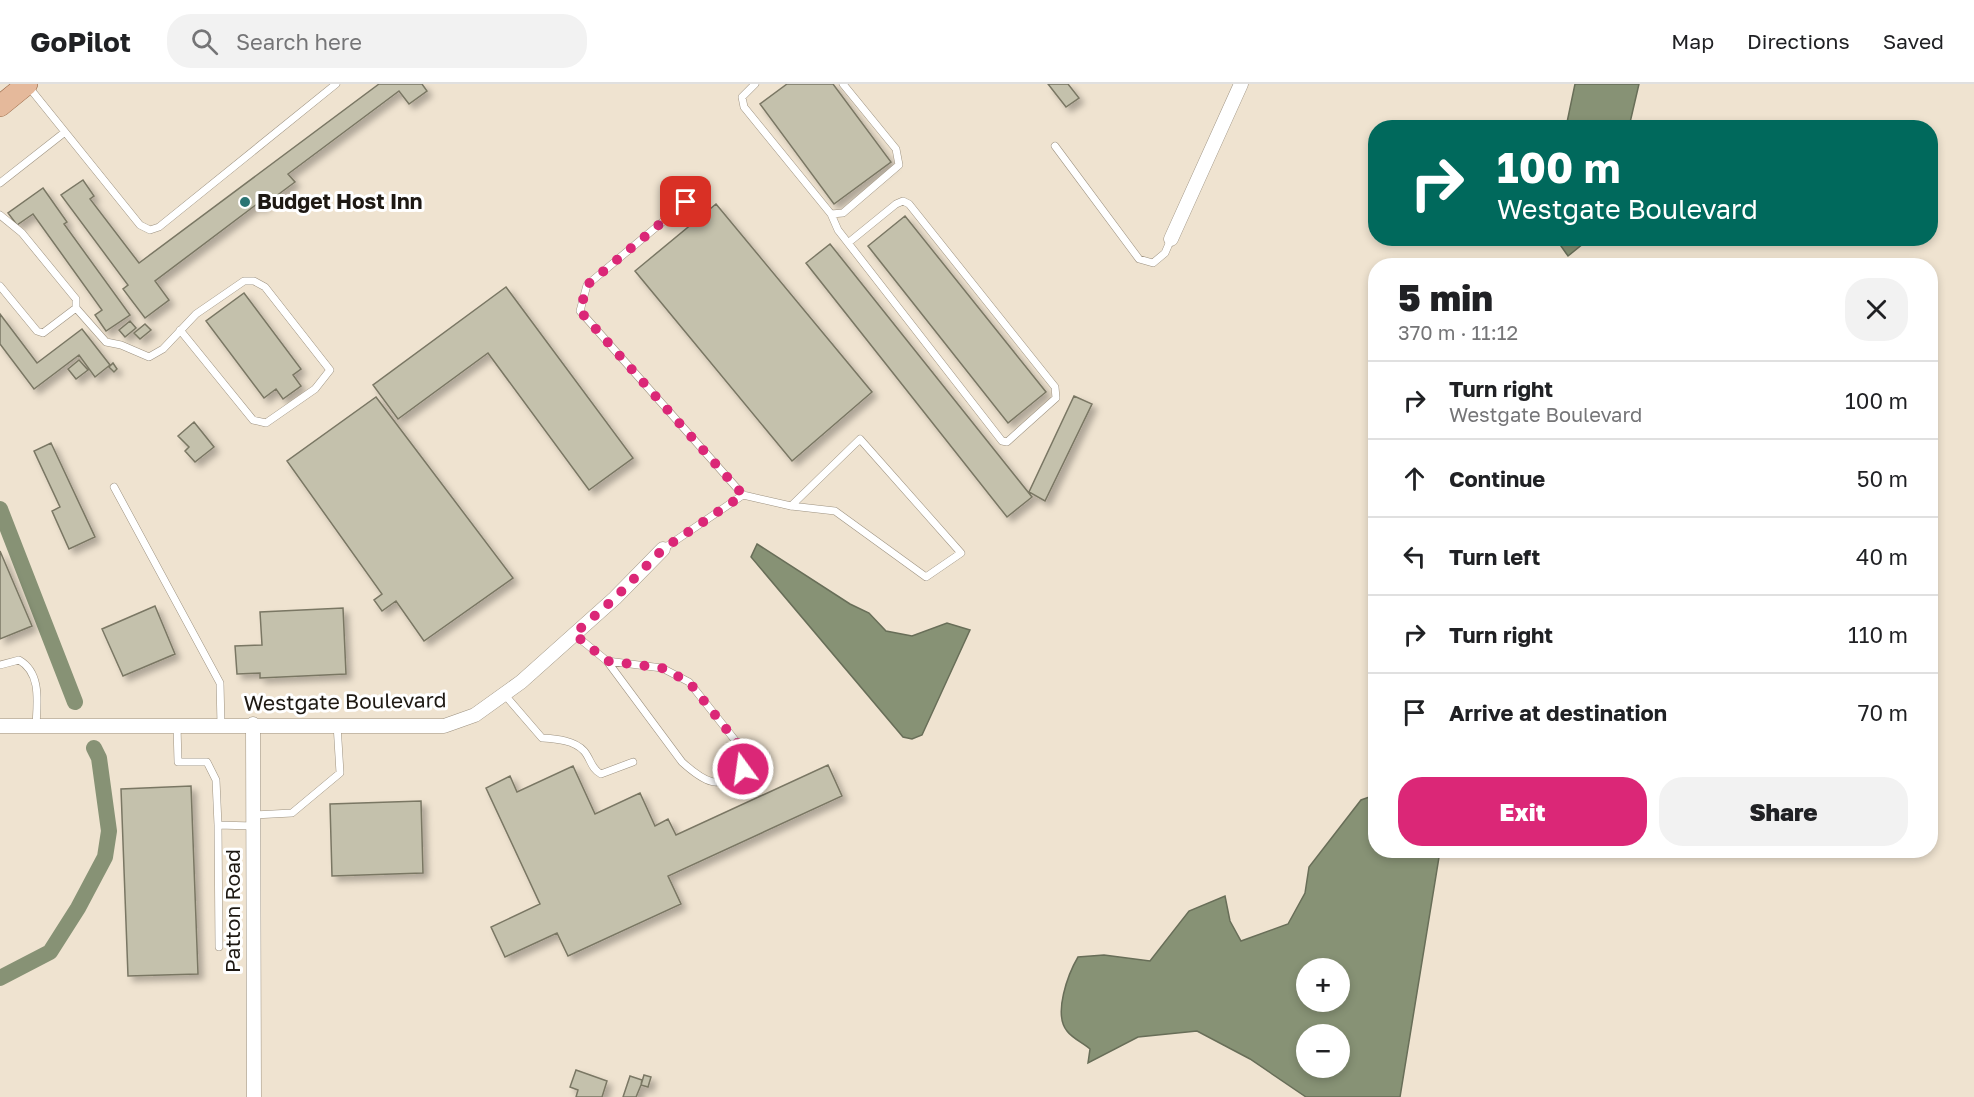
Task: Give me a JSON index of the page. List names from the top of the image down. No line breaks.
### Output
{"streets":{"street":["Westgate Boulevard","Patton Road"]},"crossings":[["Westgate Boulevard","Patton Road"]],"places":["Budget Host Inn"],"page":{"header":"GoPilot","search":"Search here","nav":["Map","Directions","Saved"],"turn":["100 m","Westgate Boulevard"],"heading":["5 min","370 m · 11:12"],"list":[{"name":"Turn right","note":"Westgate Boulevard","value":"100 m"},{"name":"Continue","value":"50 m"},{"name":"Turn left","value":"40 m"},{"name":"Turn right","value":"110 m"},{"name":"Arrive at destination","value":"70 m"}],"buttons":["Exit","Share"],"map_buttons":["+","−"]}}
